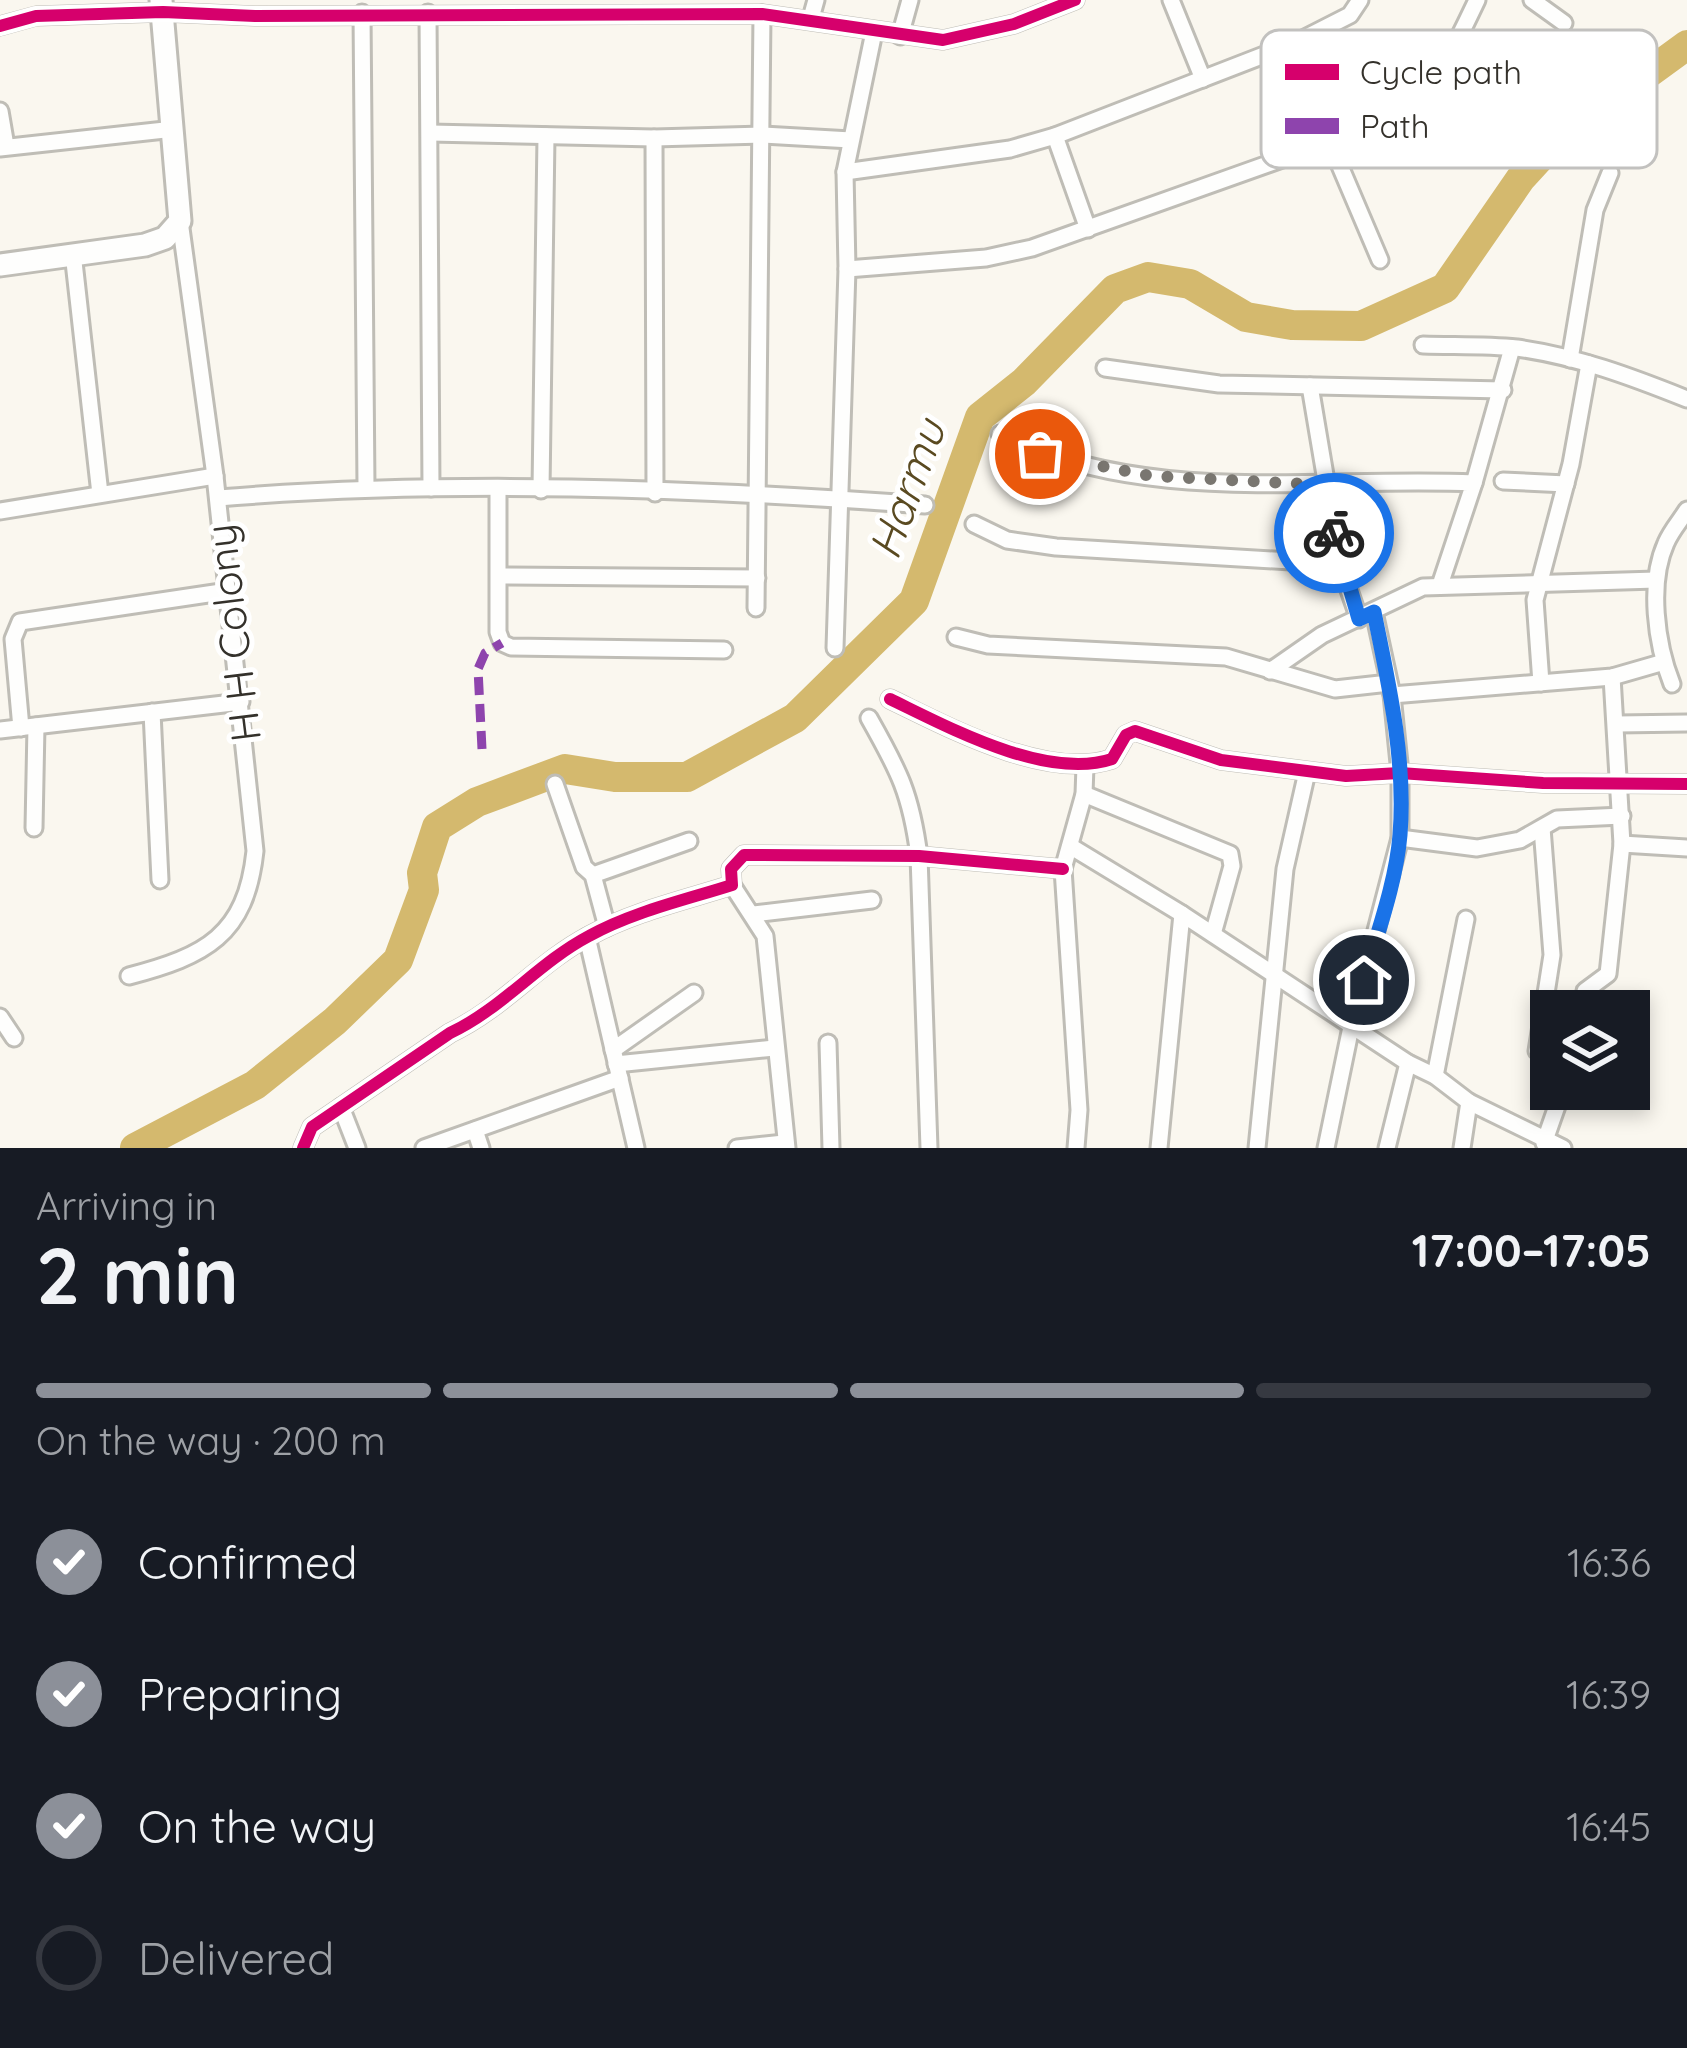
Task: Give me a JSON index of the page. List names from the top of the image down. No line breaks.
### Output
{"streets":{"street":["H H Colony"]},"water":["Harmu"],"legend":["Cycle path","Path"],"page":{"heading":["2 min","Arriving in","17:00–17:05"],"bar":"On the way · 200 m","list":[["Confirmed","16:36"],["Preparing","16:39"],["On the way","16:45"],"Delivered"]}}
